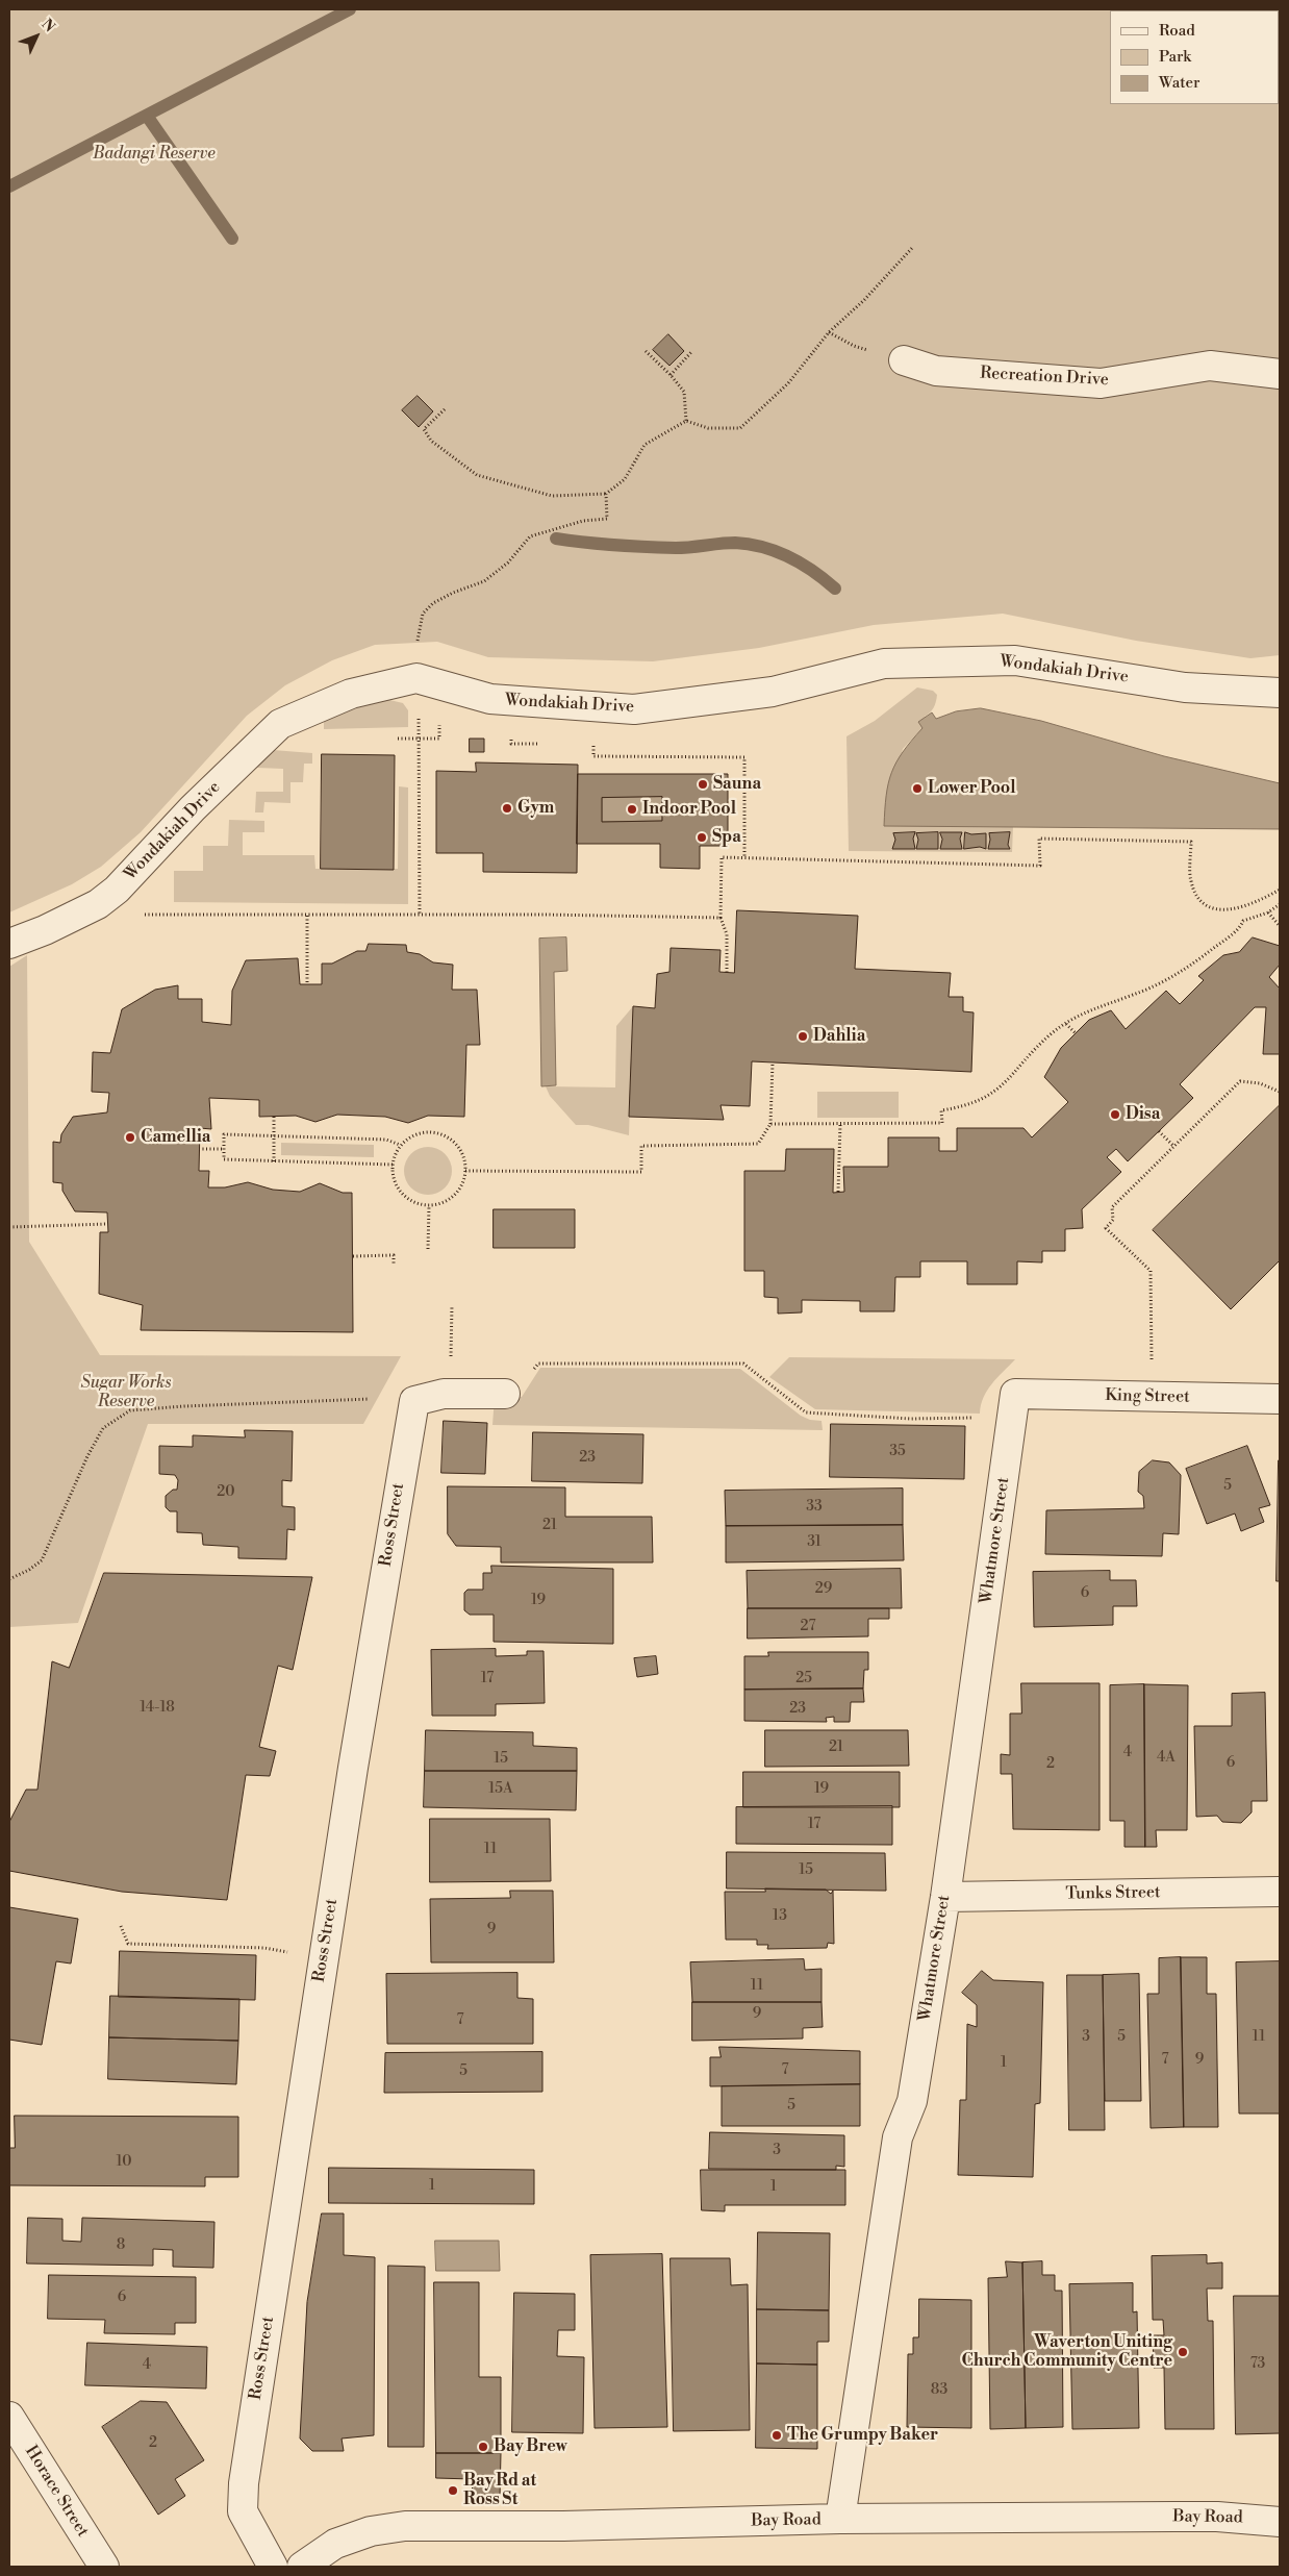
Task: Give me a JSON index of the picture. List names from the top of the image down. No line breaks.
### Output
{"streets":{"street":["Recreation Drive","Wondakiah Drive","King Street","Ross Street","Whatmore Street","Tunks Street","Horace Street","Bay Road"]},"crossings":[["King Street","Whatmore Street"],["Whatmore Street","Tunks Street"],["Whatmore Street","Bay Road"]],"parks":["Badangi Reserve","Sugar Works Reserve"],"places":["Sauna","Lower Pool","Gym","Indoor Pool","Spa","Dahlia","Disa","Camellia","Waverton Uniting Church Community Centre","The Grumpy Baker","Bay Brew","Bay Rd at Ross St"],"house_numbers":["35","23","5","20","33","21","31","29","6","19","27","17","25","14-18","23","21","4","4A","15","6","2","15A","19","17","11","15","13","9","11","9","7","3","5","11","7","9","1","7","5","5","3","10","1","1","8","6","73","4","83","2"],"legend":["Road","Park","Water"],"north":"top right"}
